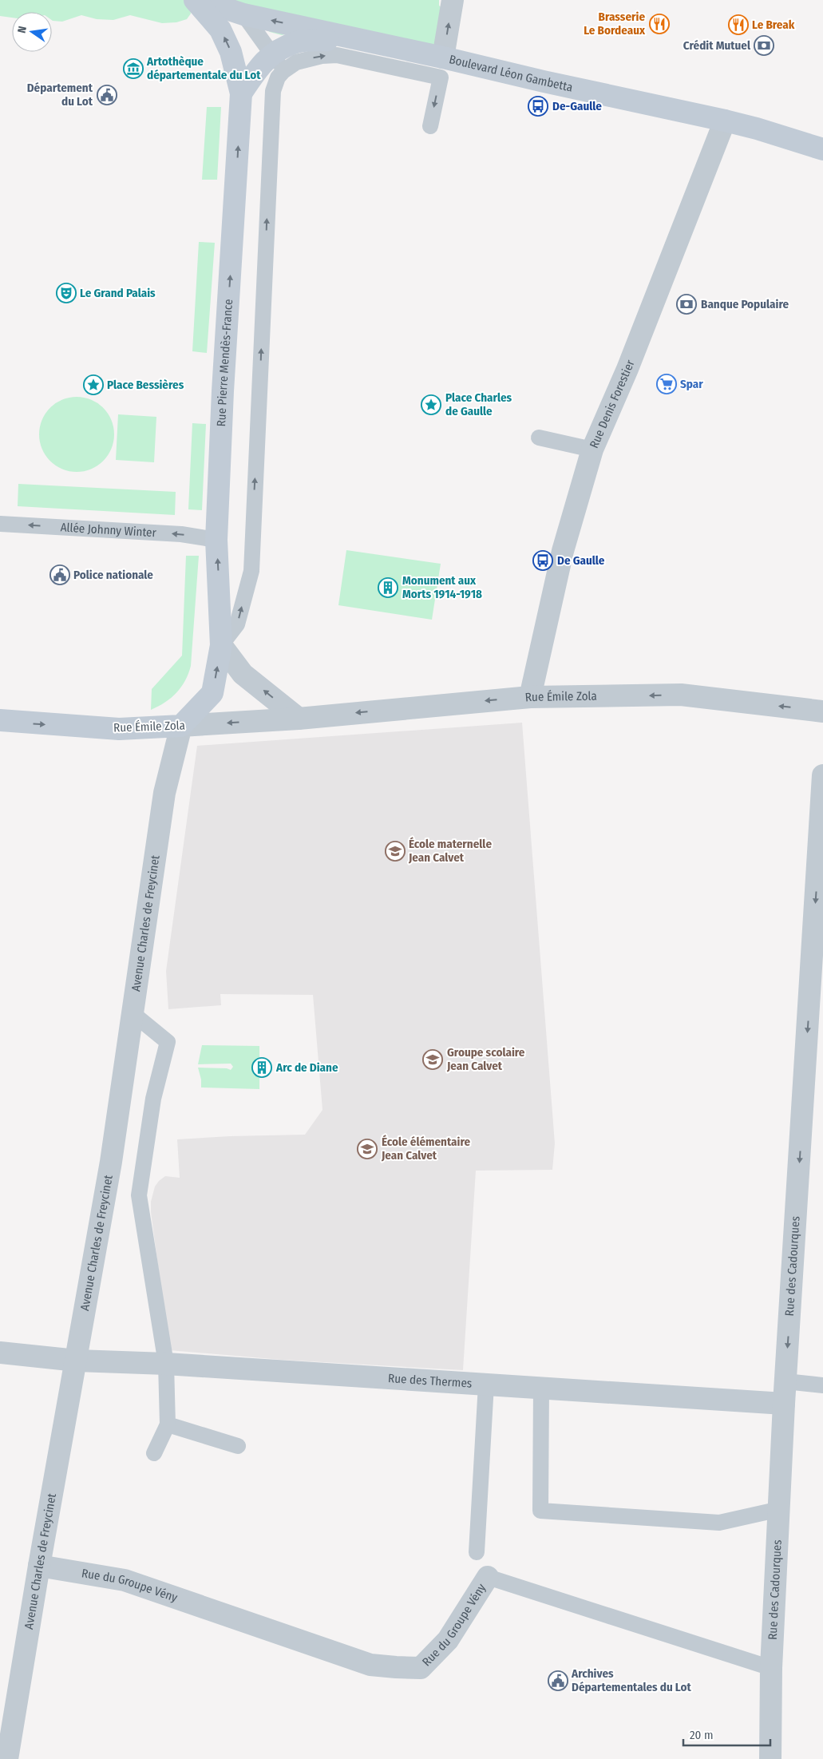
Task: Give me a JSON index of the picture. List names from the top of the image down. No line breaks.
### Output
{"streets":{"main road":["Boulevard Léon Gambetta","Rue Pierre Mendès-France","Rue Émile Zola"],"street":["Rue Denis Forestier","Avenue Charles de Freycinet","Rue des Cadourques","Rue des Thermes","Rue du Groupe Vény"],"lane":["Allée Johnny Winter"]},"crossings":[["Boulevard Léon Gambetta","Rue Denis Forestier"],["Rue Pierre Mendès-France","Allée Johnny Winter"],["Rue Pierre Mendès-France","Rue Émile Zola"],["Rue Pierre Mendès-France","Avenue Charles de Freycinet"],["Rue Denis Forestier","Rue Émile Zola"],["Rue Émile Zola","Avenue Charles de Freycinet"],["Avenue Charles de Freycinet","Rue des Thermes"],["Avenue Charles de Freycinet","Rue du Groupe Vény"],["Rue des Cadourques","Rue des Thermes"],["Rue des Cadourques","Rue du Groupe Vény"]],"one_way":["Rue Pierre Mendès-France","Allée Johnny Winter","Rue des Cadourques"],"places":{"restaurant":["Brasserie Le Bordeaux","Le Break"],"bank":["Crédit Mutuel","Banque Populaire"],"museum":["Artothèque départementale du Lot"],"public building":["Département du Lot","Police nationale","Archives Départementales du Lot"],"bus stop":["De-Gaulle","De Gaulle"],"theatre":["Le Grand Palais"],"supermarket":["Spar"],"place":["Place Bessières","Place Charles de Gaulle"],"building":["Monument aux Morts 1914-1918","Arc de Diane"],"school or university":["École maternelle Jean Calvet","Groupe scolaire Jean Calvet","École élémentaire Jean Calvet"]},"scale_bar":"20 m","north":"left"}
